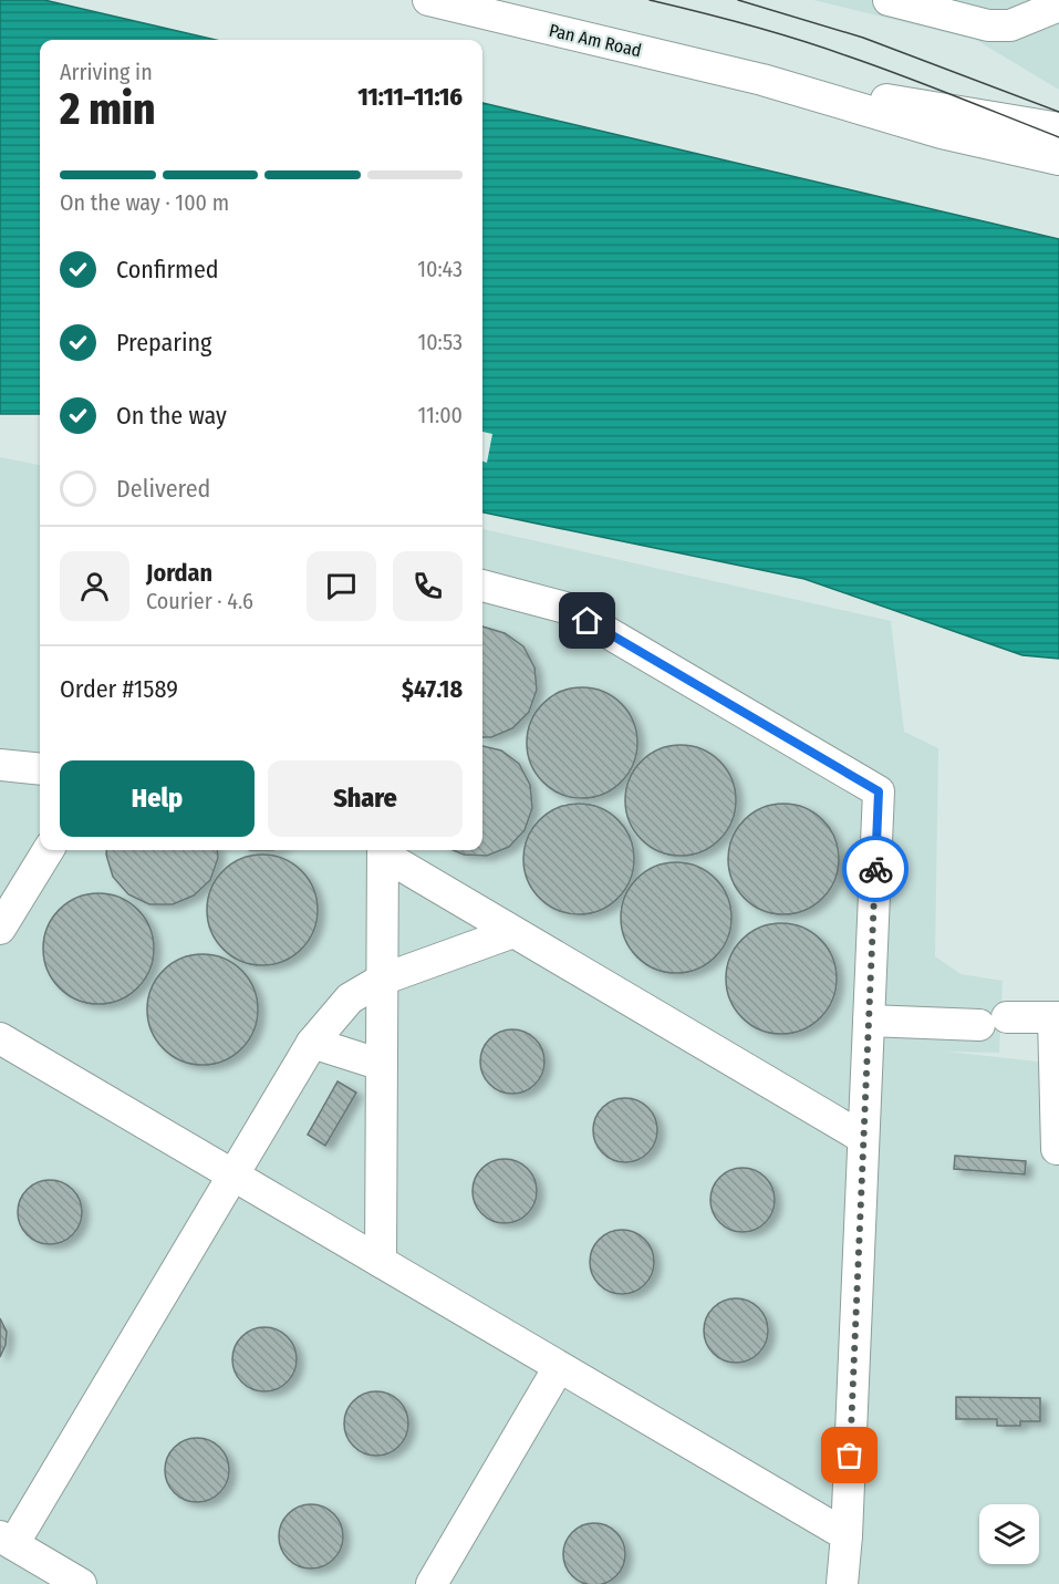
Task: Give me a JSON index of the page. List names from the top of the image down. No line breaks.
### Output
{"streets":{"street":["Pan Am Road"]},"page":{"heading":["2 min","Arriving in","11:11–11:16"],"panel":["Jordan","Courier · 4.6","Order #1589","$47.18"],"bar":"On the way · 100 m","list":[["Confirmed","10:43"],["Preparing","10:53"],["On the way","11:00"],"Delivered"],"buttons":["Help","Share"]}}
